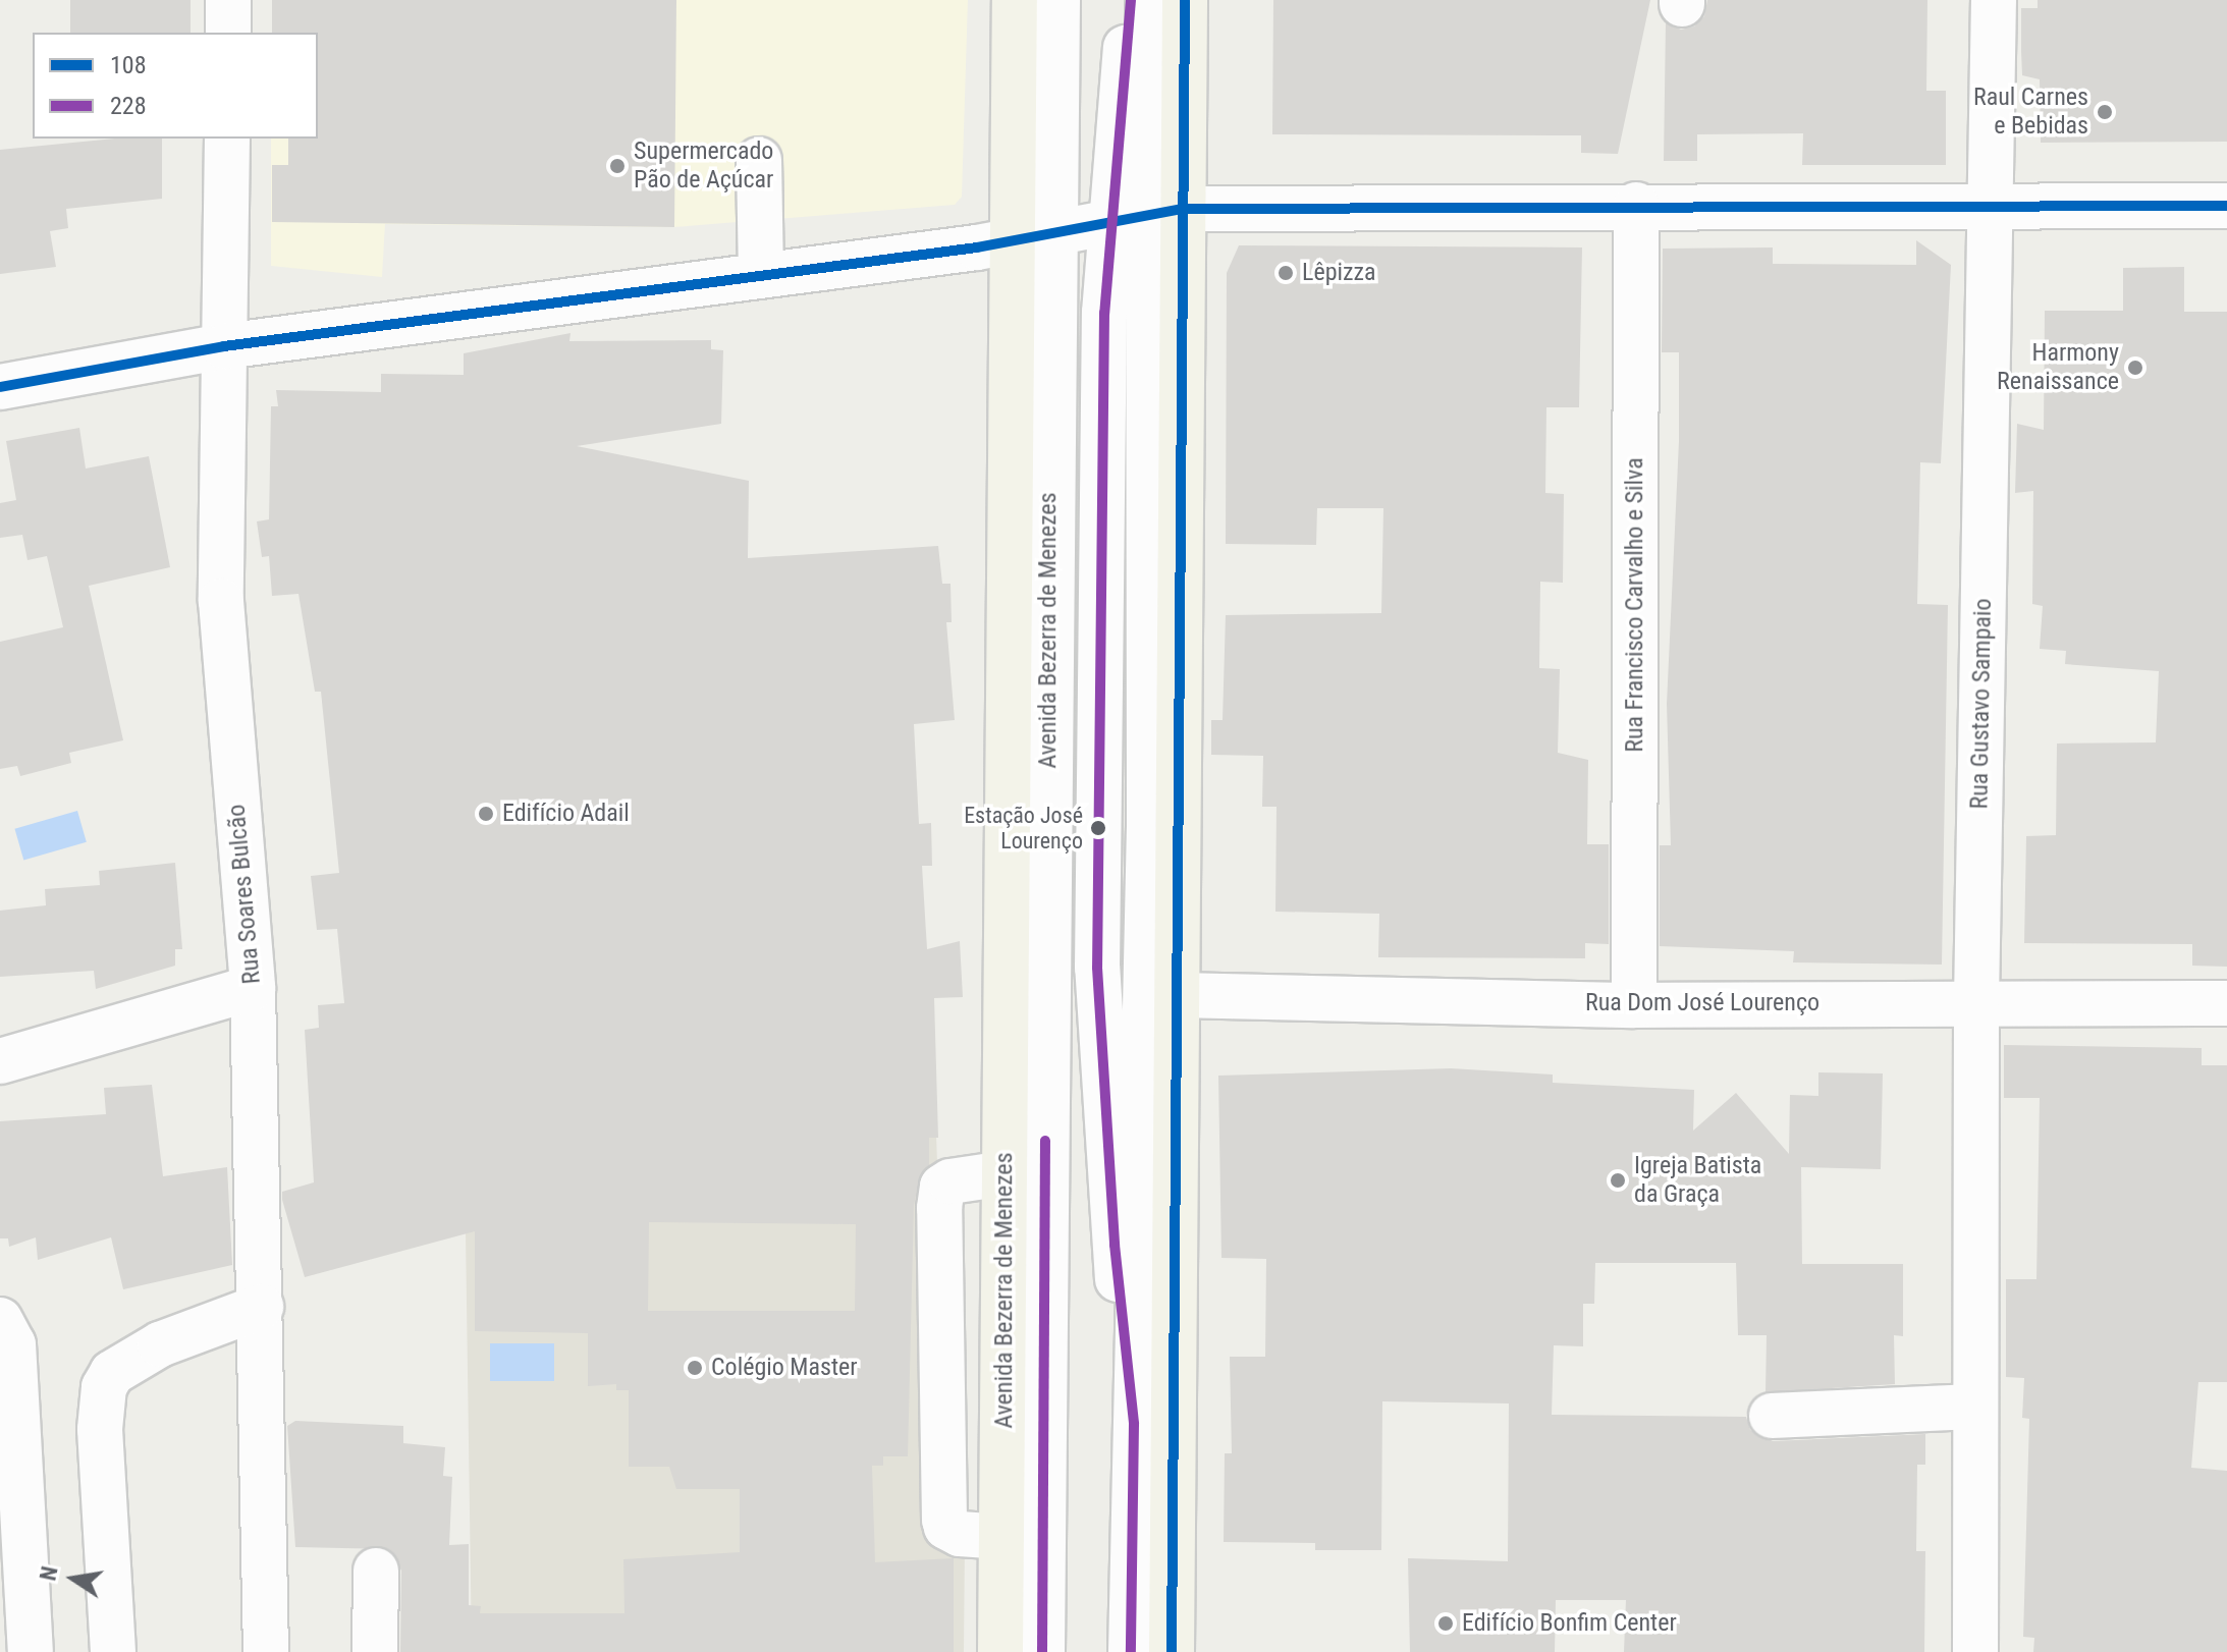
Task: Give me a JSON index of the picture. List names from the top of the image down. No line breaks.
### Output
{"streets":{"main road":["Avenida Bezerra de Menezes"],"street":["Rua Francisco Carvalho e Silva","Rua Gustavo Sampaio","Rua Soares Bulcão","Rua Dom José Lourenço"]},"crossings":[["Rua Francisco Carvalho e Silva","Rua Dom José Lourenço"],["Rua Gustavo Sampaio","Rua Dom José Lourenço"]],"places":["Raul Carnes e Bebidas","Supermercado Pão de Açúcar","Lêpizza","Harmony Renaissance","Edifício Adail","Estação José Lourenço","Igreja Batista da Graça","Colégio Master","Edifício Bonfim Center"],"lines":["transit line 108","transit line 228"],"legend":["108","228"],"north":"left"}
